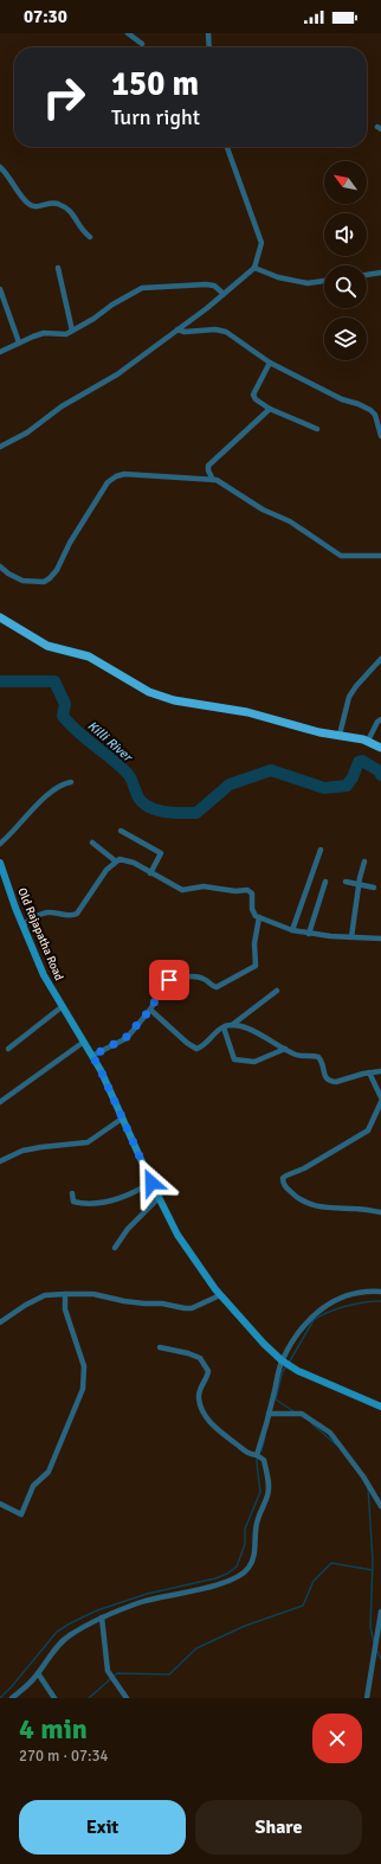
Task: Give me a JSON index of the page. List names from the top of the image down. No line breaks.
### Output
{"streets":{"main road":["Old Rajapatha Road"]},"water":["Killi River"],"north":"top left","page":{"status":"07:30","turn":["150 m","Turn right"],"heading":["4 min","270 m · 07:34"],"buttons":["Exit","Share"]}}
